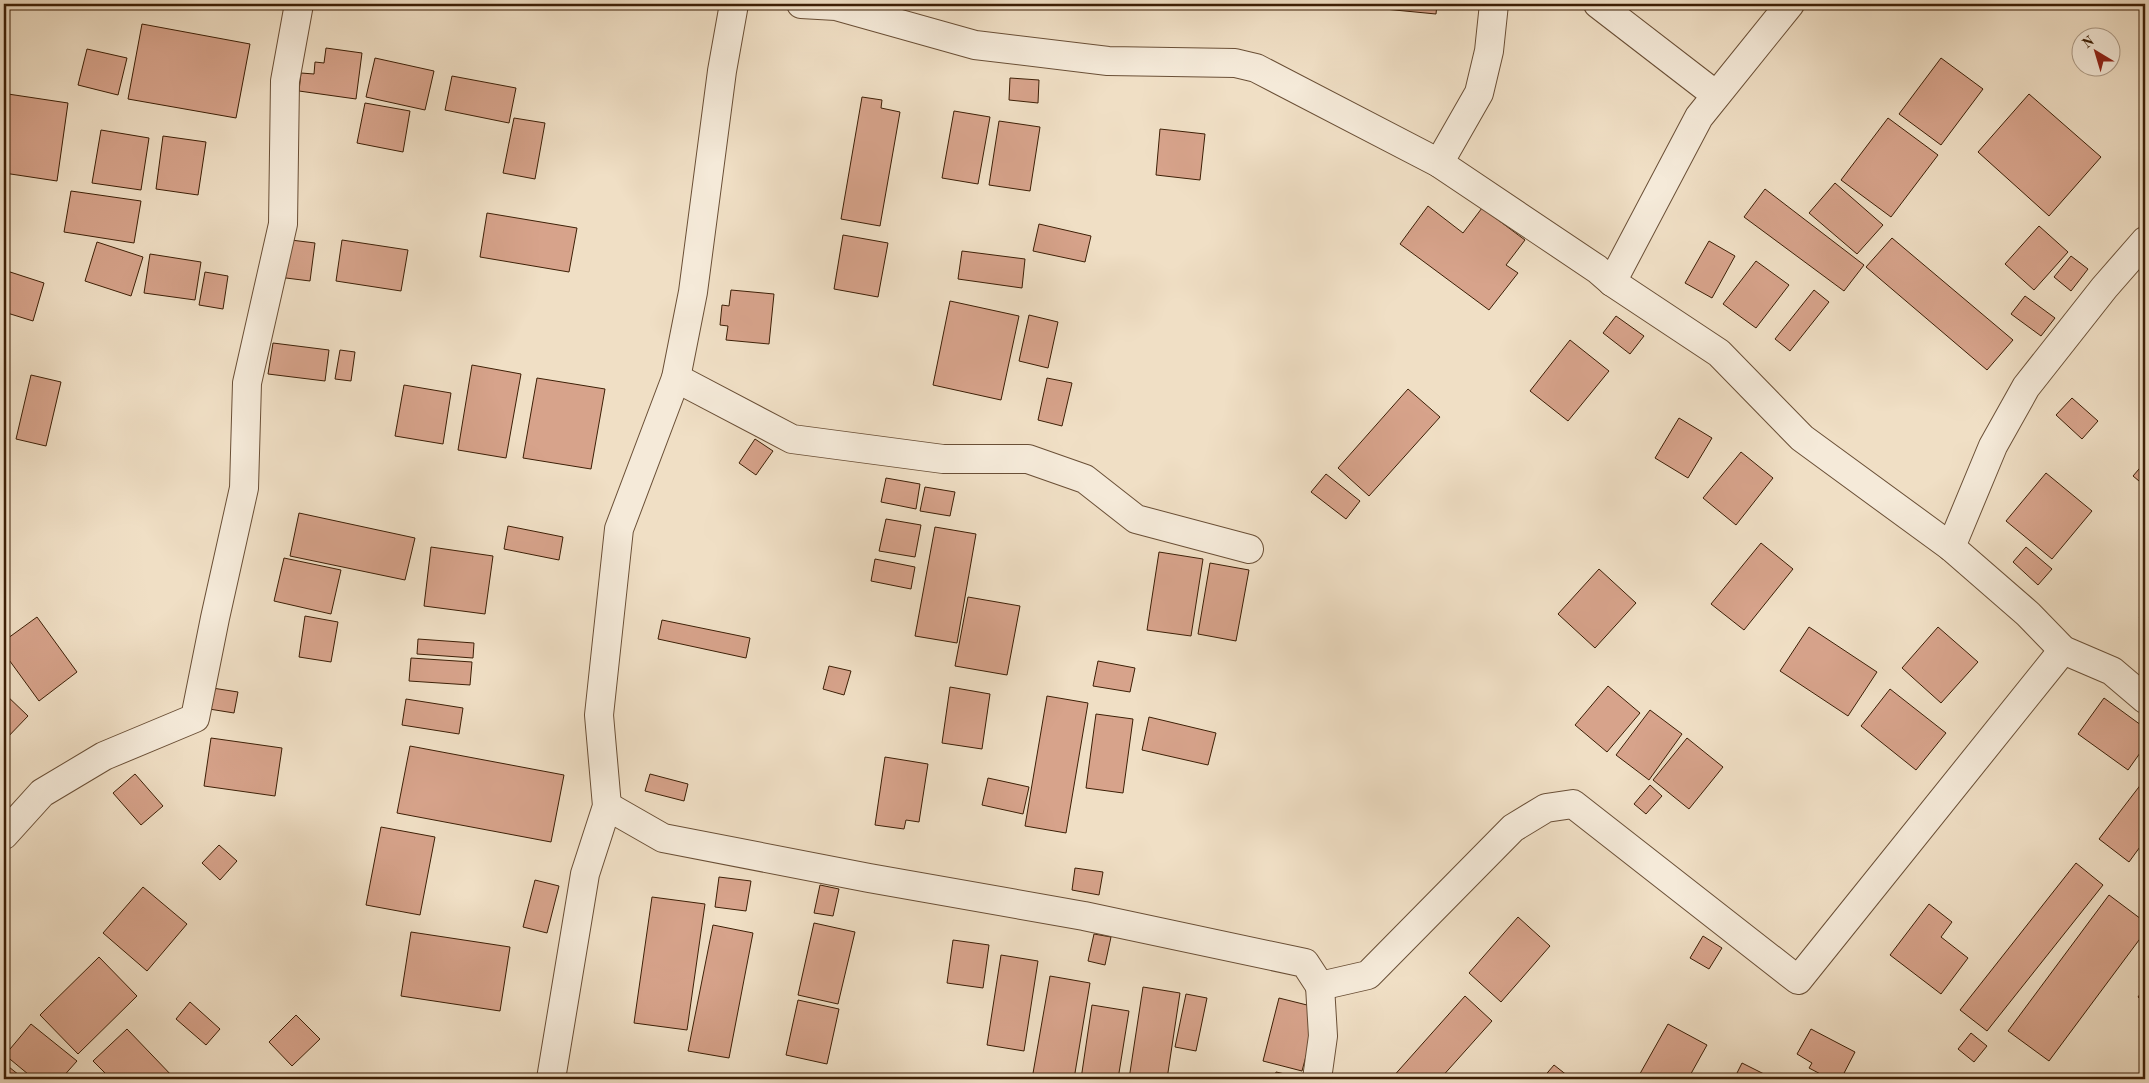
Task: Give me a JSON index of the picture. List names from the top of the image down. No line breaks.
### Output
{"north":"top left"}
